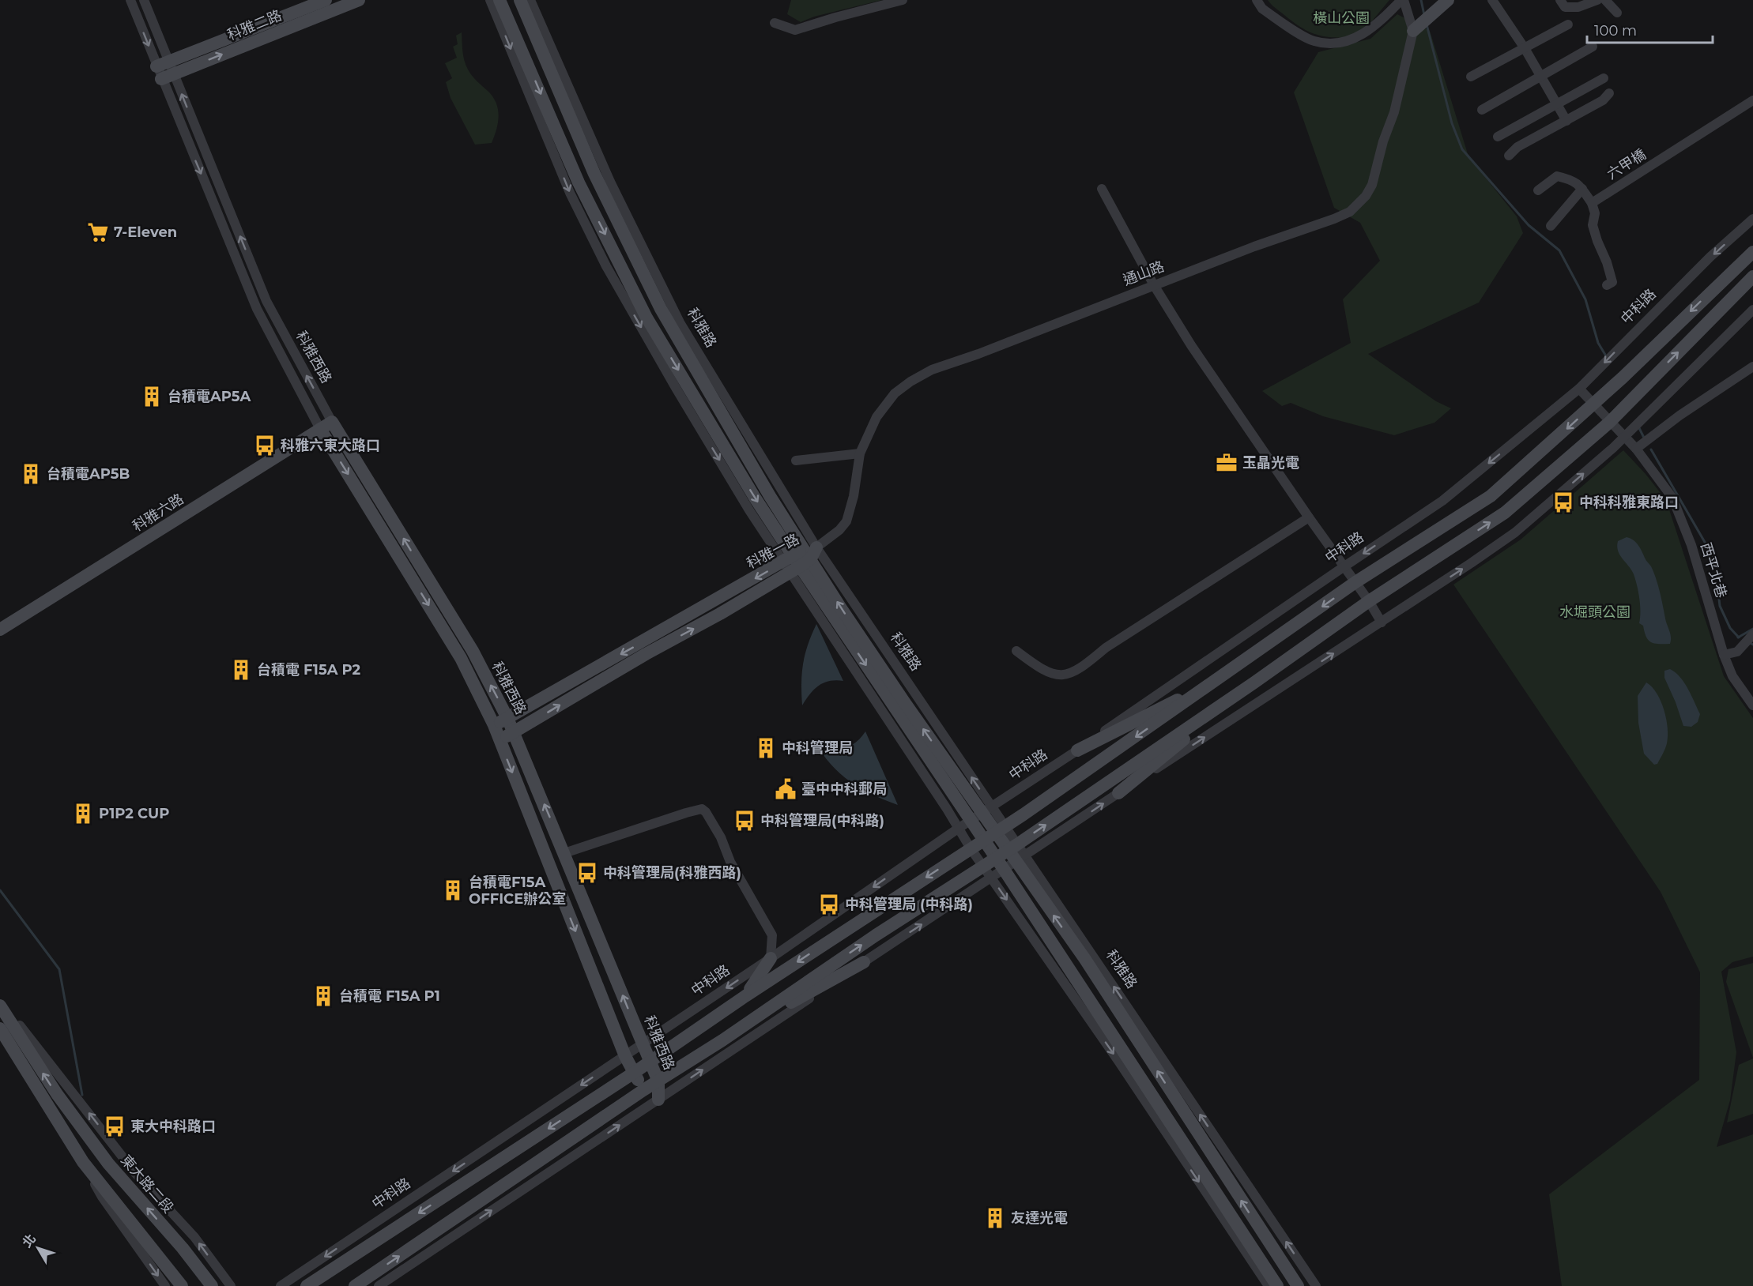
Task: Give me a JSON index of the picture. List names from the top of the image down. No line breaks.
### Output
{"streets":{"street":["科雅二路","六甲橋","通山路","中科路","科雅路","科雅西路","科雅六路","科雅一路","西平北巷","東大路二段"]},"crossings":[["科雅二路","科雅西路"],["通山路","科雅路"],["通山路","科雅一路"],["中科路","科雅路"],["中科路","科雅西路"],["中科路","西平北巷"],["科雅路","科雅一路"],["科雅西路","科雅六路"],["科雅西路","科雅一路"]],"parks":["橫山公園","水堀頭公園"],"places":{"supermarket":["7-Eleven"],"building":["台積電AP5A","台積電AP5B","台積電 F15A P2","中科管理局","P1P2 CUP","台積電F15A OFFICE辦公室","台積電 F15A P1","友達光電"],"bus stop":["科雅六東大路口","中科科雅東路口","中科管理局(中科路)","中科管理局(科雅西路)","中科管理局 (中科路)","東大中科路口"],"office":["玉晶光電"],"public building":["臺中中科郵局"]},"scale_bar":"100 m","north":"top left"}
